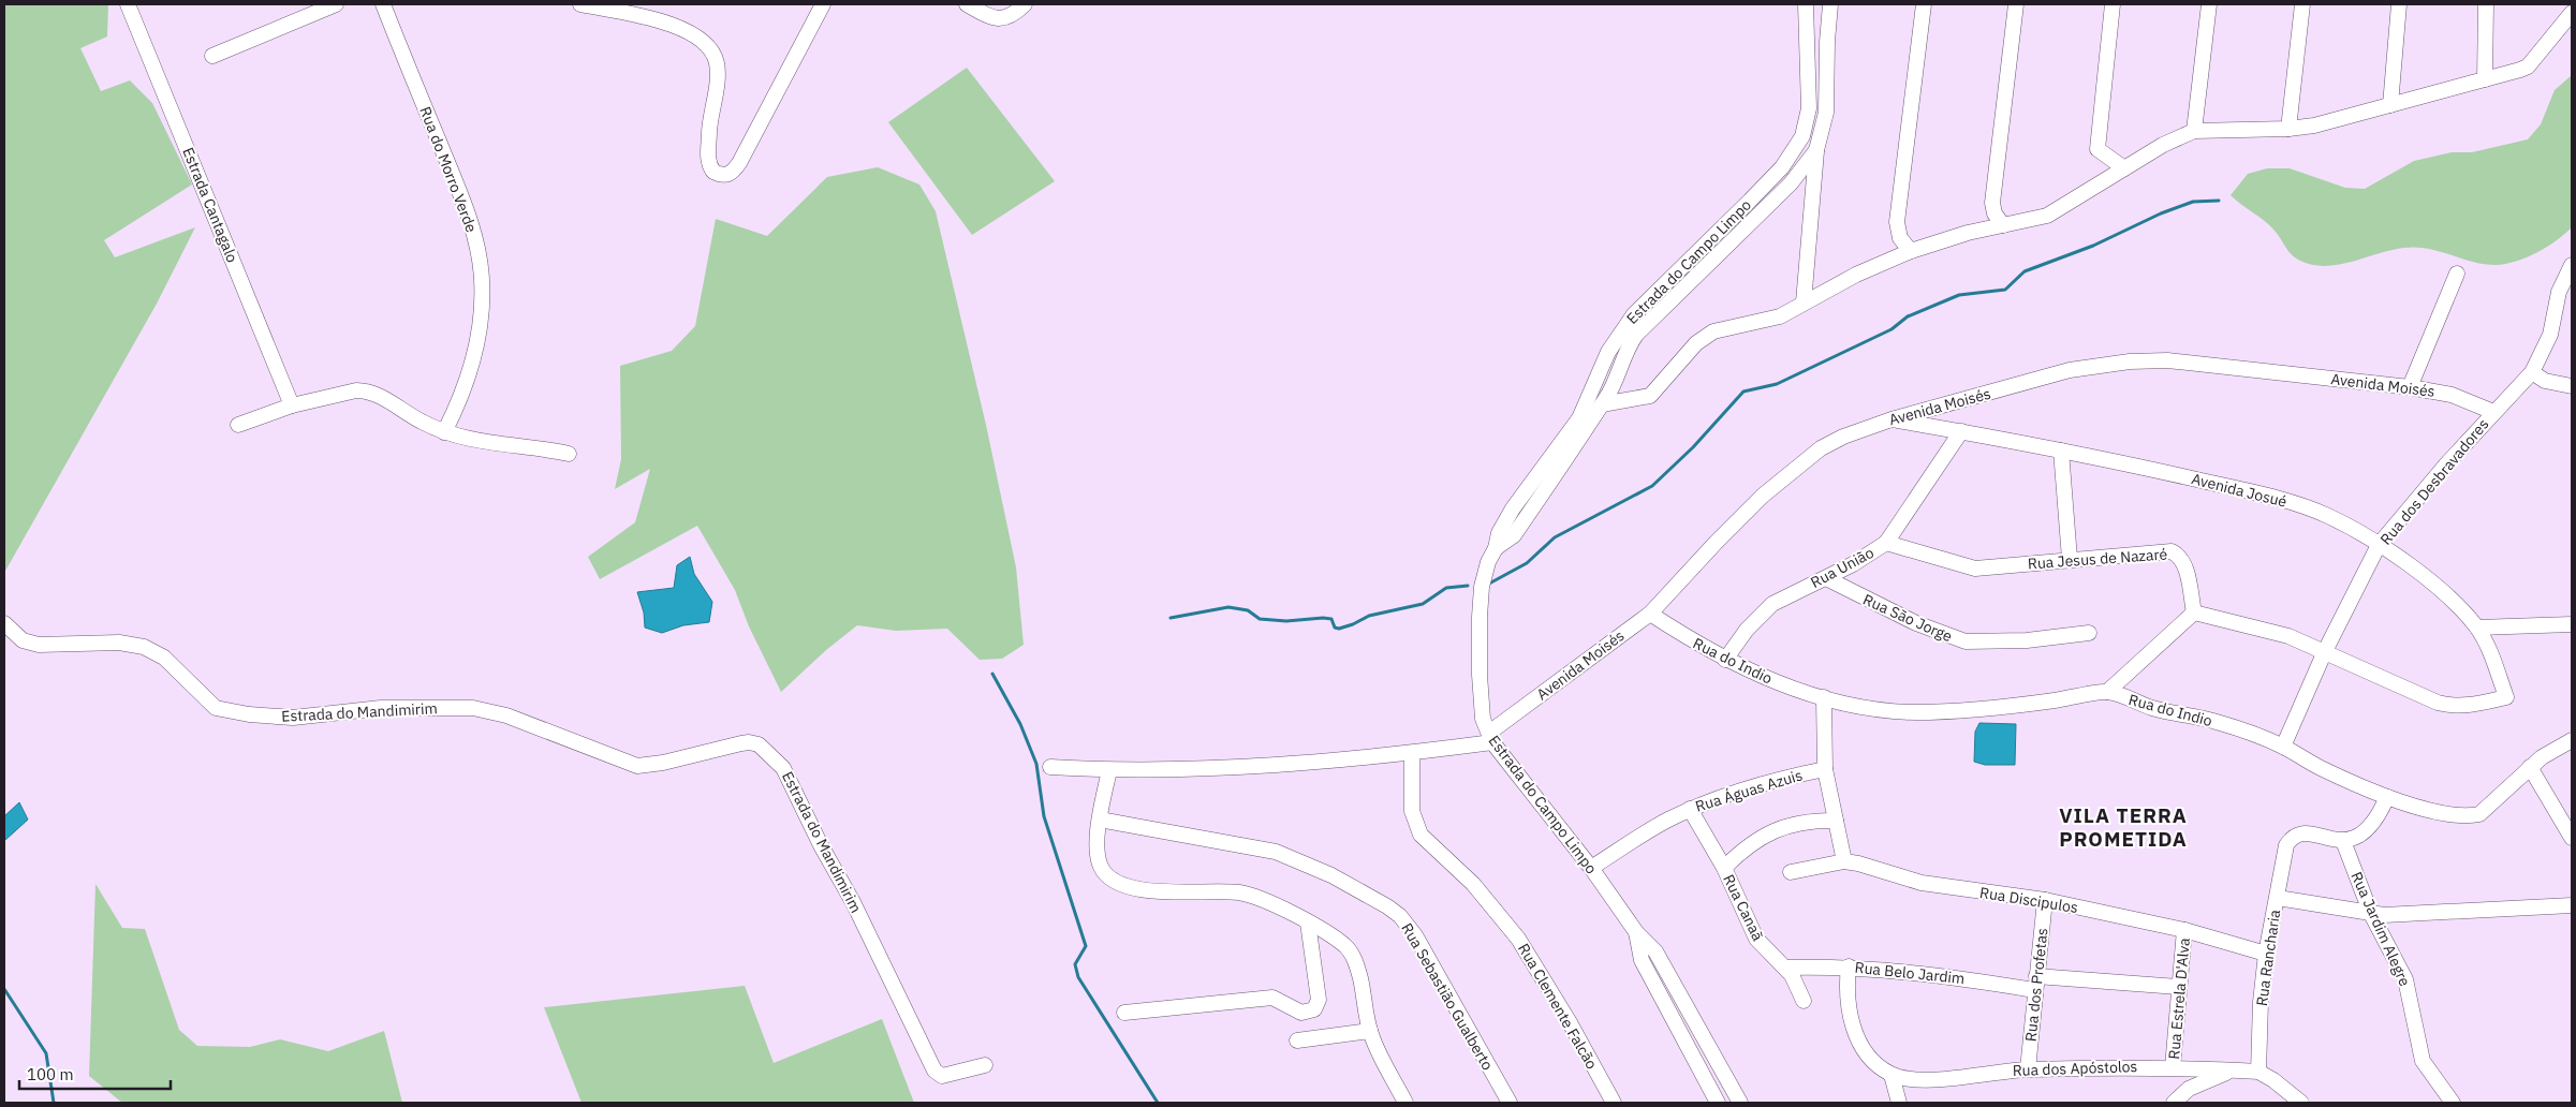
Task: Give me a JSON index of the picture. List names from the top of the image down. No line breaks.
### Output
{"streets":{"street":["Rua do Morro Verde","Estrada Cantagalo","Estrada do Campo Limpo","Avenida Moisés","Rua dos Desbravadores","Avenida Josué","Rua Jesus de Nazaré","Rua União","Rua São Jorge","Rua do Indio","Estrada do Mandimirim","Rua Águas Azuis","Rua Discipulos","Rua Canaã","Rua Jardim Alegre","Rua Rancharia","Rua Belo Jardim","Rua dos Profetas","Rua Sebastião Gualberto","Rua Estrela D'Alva","Rua Clemente Falcão","Rua dos Apóstolos"]},"crossings":[["Estrada do Campo Limpo","Avenida Moisés"],["Estrada do Campo Limpo","Rua Águas Azuis"],["Avenida Moisés","Rua dos Desbravadores"],["Avenida Moisés","Avenida Josué"],["Avenida Moisés","Rua do Indio"],["Rua dos Desbravadores","Avenida Josué"],["Rua dos Desbravadores","Rua do Indio"],["Avenida Josué","Rua União"],["Rua Jesus de Nazaré","Rua União"],["Rua União","Rua São Jorge"],["Rua União","Rua do Indio"],["Rua Águas Azuis","Rua Canaã"],["Rua Discipulos","Rua Rancharia"],["Rua Discipulos","Rua dos Profetas"],["Rua Discipulos","Rua Estrela D'Alva"],["Rua Canaã","Rua Belo Jardim"],["Rua Jardim Alegre","Rua Rancharia"],["Rua Rancharia","Rua dos Apóstolos"],["Rua Belo Jardim","Rua dos Profetas"],["Rua Belo Jardim","Rua Estrela D'Alva"],["Rua dos Profetas","Rua dos Apóstolos"],["Rua Estrela D'Alva","Rua dos Apóstolos"]],"districts":["VILA TERRA PROMETIDA"],"scale_bar":"100 m"}
